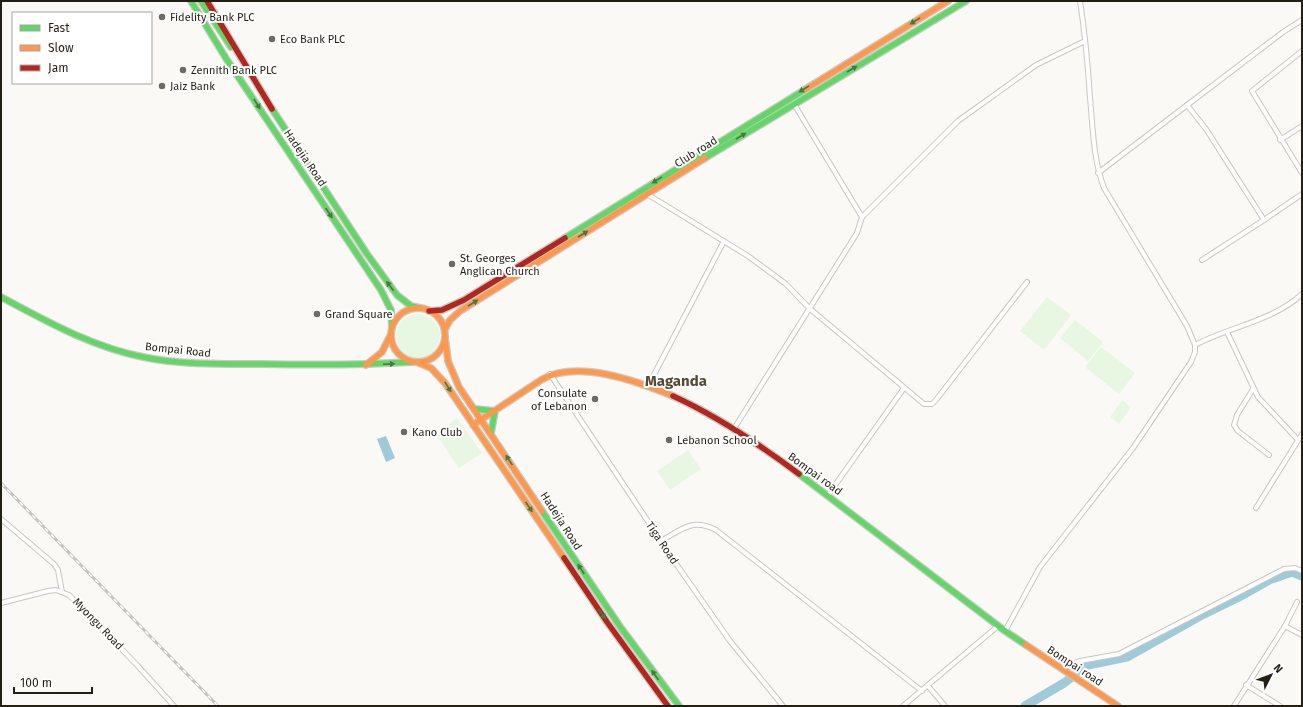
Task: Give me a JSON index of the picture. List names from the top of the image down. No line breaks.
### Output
{"streets":{"main road":["Club road","Hadejia Road","Bompai Road","Bompai road"],"street":["Tiga Road","Myongu Road"]},"crossings":[["Club road","Hadejia Road"],["Club road","Bompai Road"],["Hadejia Road","Bompai Road"],["Hadejia Road","Bompai road"],["Bompai road","Tiga Road"]],"districts":["Maganda"],"places":["Fidelity Bank PLC","Eco Bank PLC","Zennith Bank PLC","Jaiz Bank","St. Georges Anglican Church","Grand Square","Consulate of Lebanon","Kano Club","Lebanon School"],"legend":["Fast","Slow","Jam"],"scale_bar":"100 m","north":"top right"}
